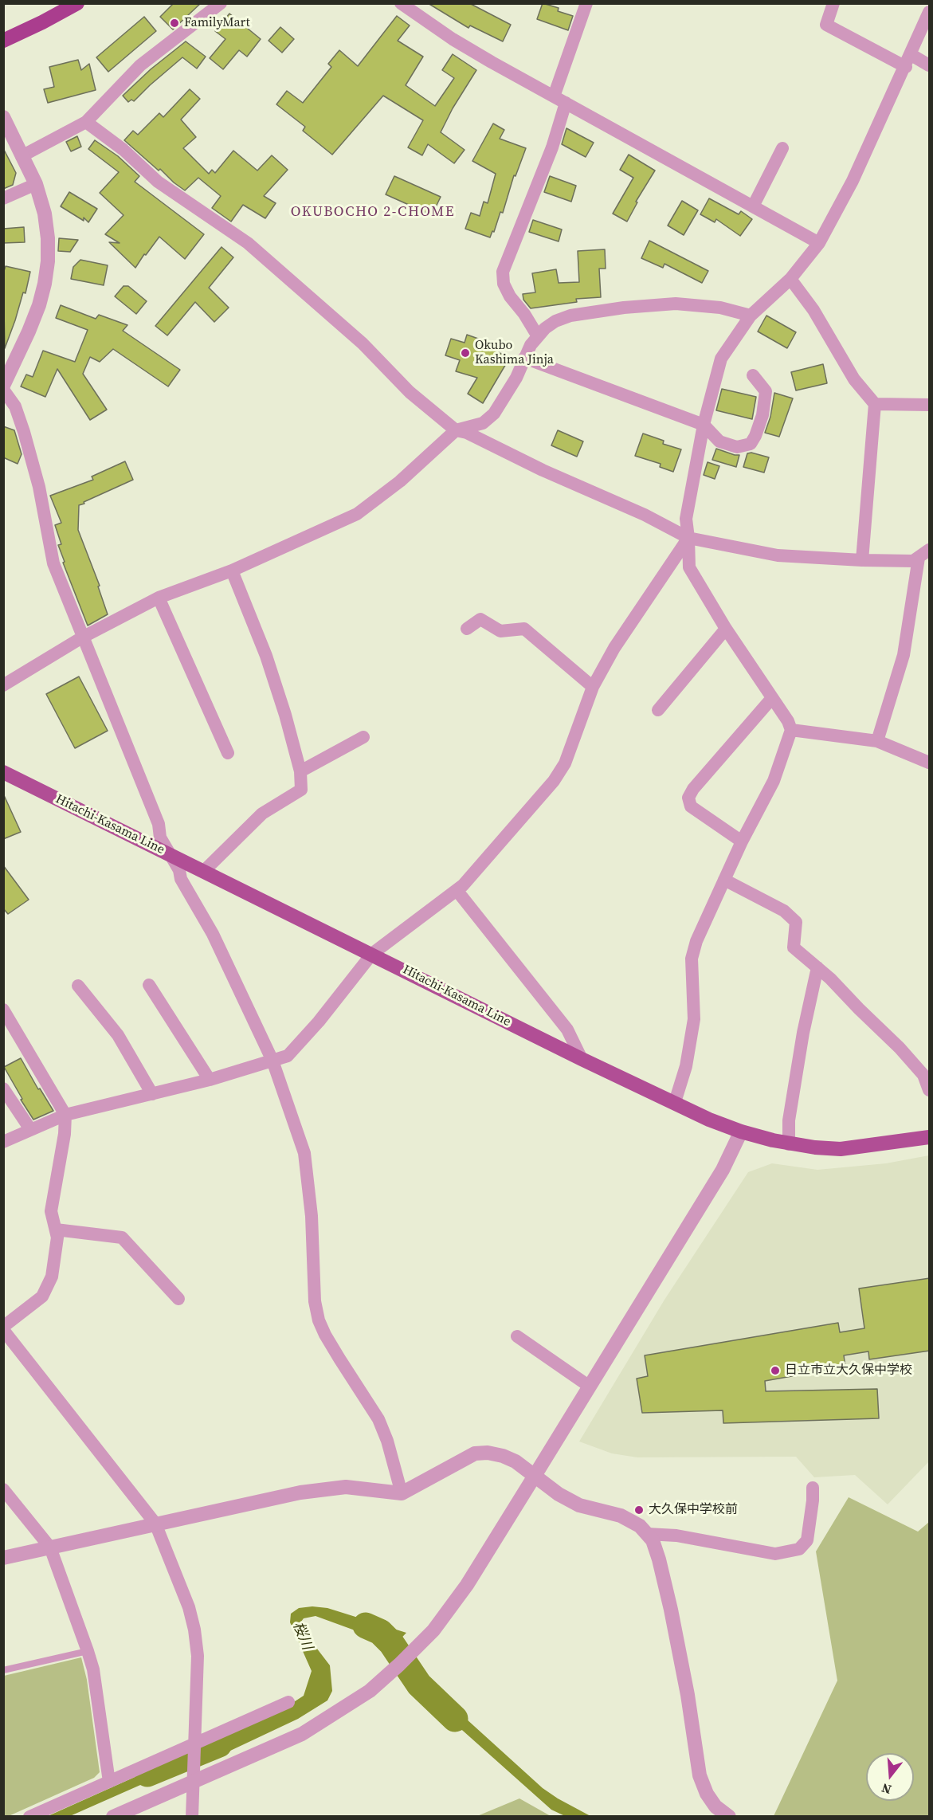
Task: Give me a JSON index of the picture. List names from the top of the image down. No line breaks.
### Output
{"streets":{"main road":["Hitachi-Kasama Line"]},"districts":["OKUBOCHO 2-CHOME"],"water":["桜川"],"places":["FamilyMart","Okubo Kashima Jinja","日立市立大久保中学校","大久保中学校前"],"north":"bottom"}
